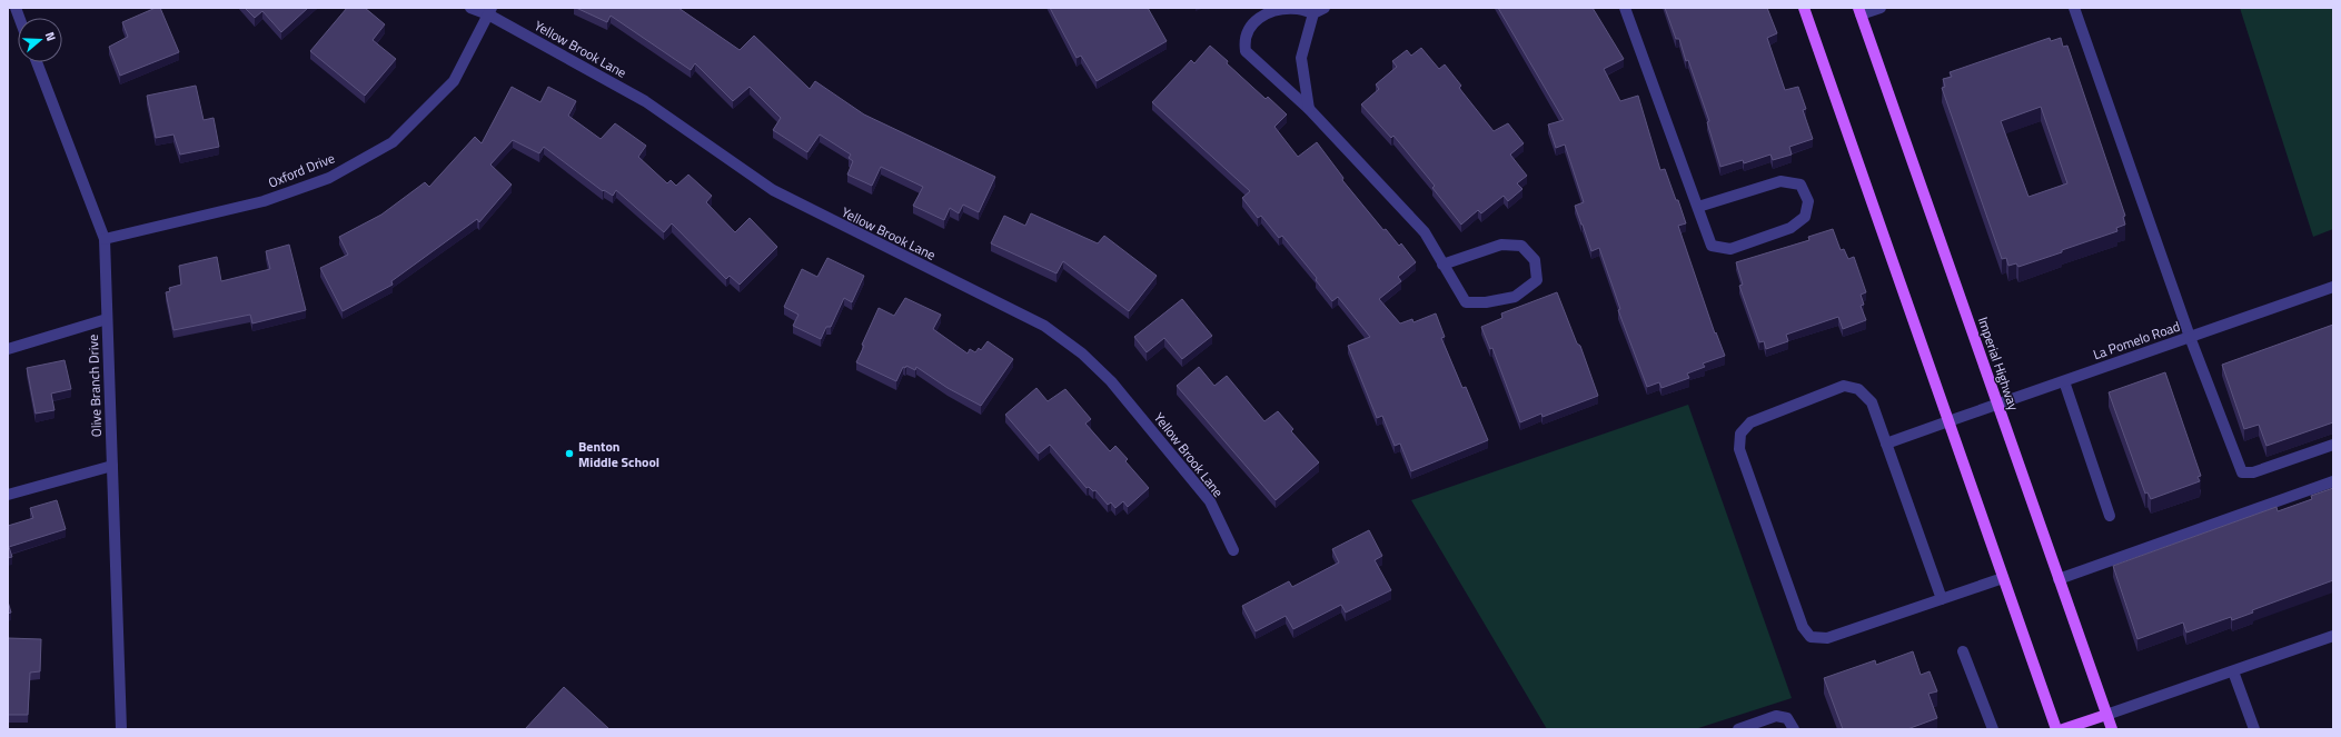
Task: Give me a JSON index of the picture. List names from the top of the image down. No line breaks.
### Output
{"streets":{"main road":["Imperial Highway"],"street":["Yellow Brook Lane","Oxford Drive","La Pomelo Road","Olive Branch Drive"]},"crossings":[["Yellow Brook Lane","Oxford Drive"],["Oxford Drive","Olive Branch Drive"],["La Pomelo Road","Imperial Highway"]],"places":["Benton Middle School"],"north":"right"}
